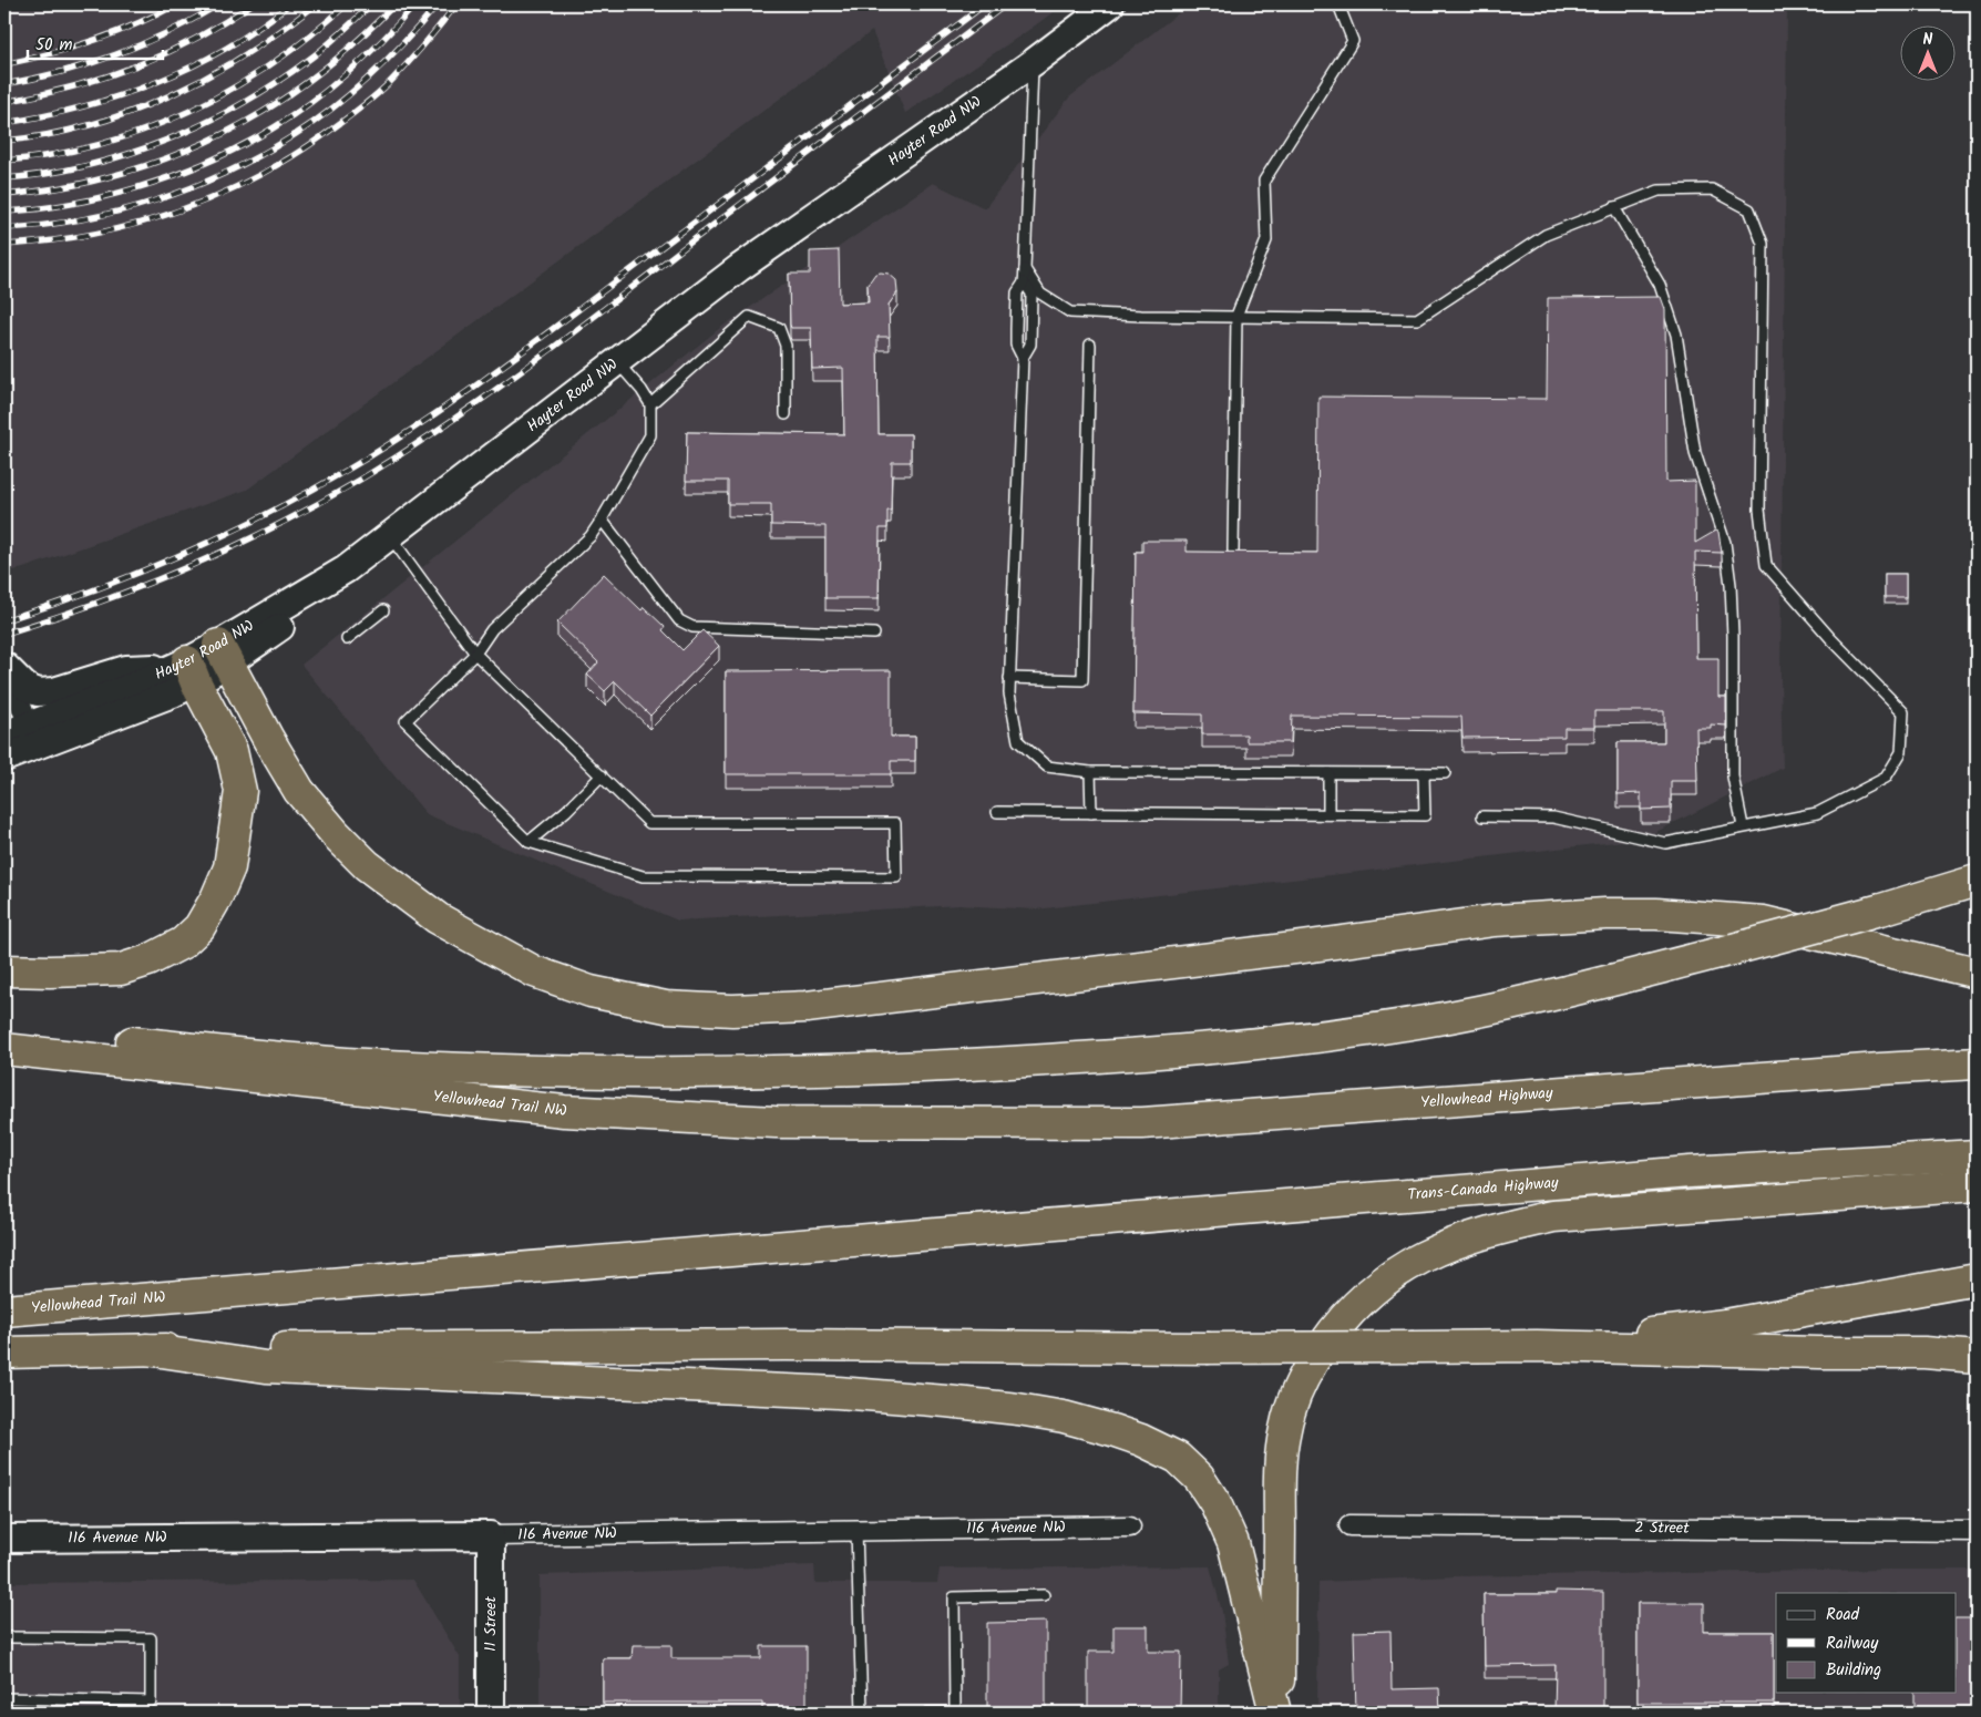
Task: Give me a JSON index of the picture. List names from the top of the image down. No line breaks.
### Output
{"streets":{"highway":["Yellowhead Highway","Yellowhead Trail NW","Trans-Canada Highway"],"street":["Hayter Road NW","116 Avenue NW","2 Street","11 Street"]},"crossings":[["Yellowhead Highway","Yellowhead Trail NW"],["Yellowhead Trail NW","Trans-Canada Highway"],["116 Avenue NW","11 Street"]],"legend":["Road","Railway","Building"],"scale_bar":"50 m","north":"top"}
